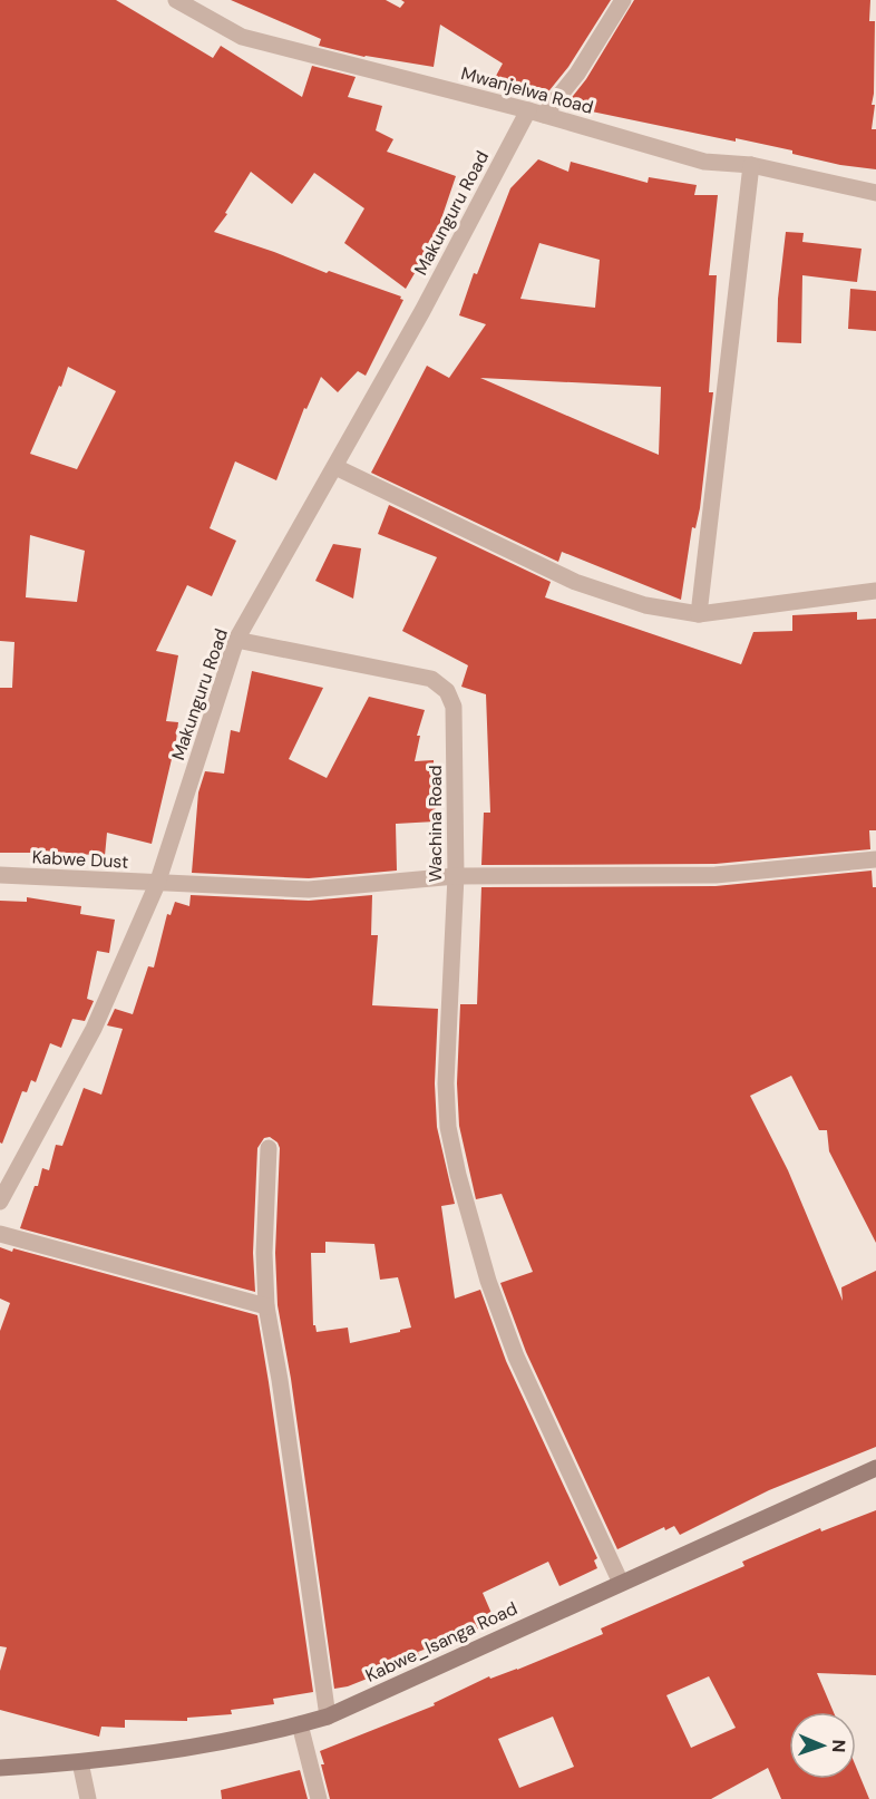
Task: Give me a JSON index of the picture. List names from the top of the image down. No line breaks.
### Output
{"streets":{"street":["Mwanjelwa Road","Makunguru Road","Wachina Road","Kabwe Dust","Kabwe_Isanga Road"]},"crossings":[["Mwanjelwa Road","Makunguru Road"],["Makunguru Road","Wachina Road"],["Makunguru Road","Kabwe Dust"],["Wachina Road","Kabwe Dust"],["Wachina Road","Kabwe_Isanga Road"]],"north":"right"}
